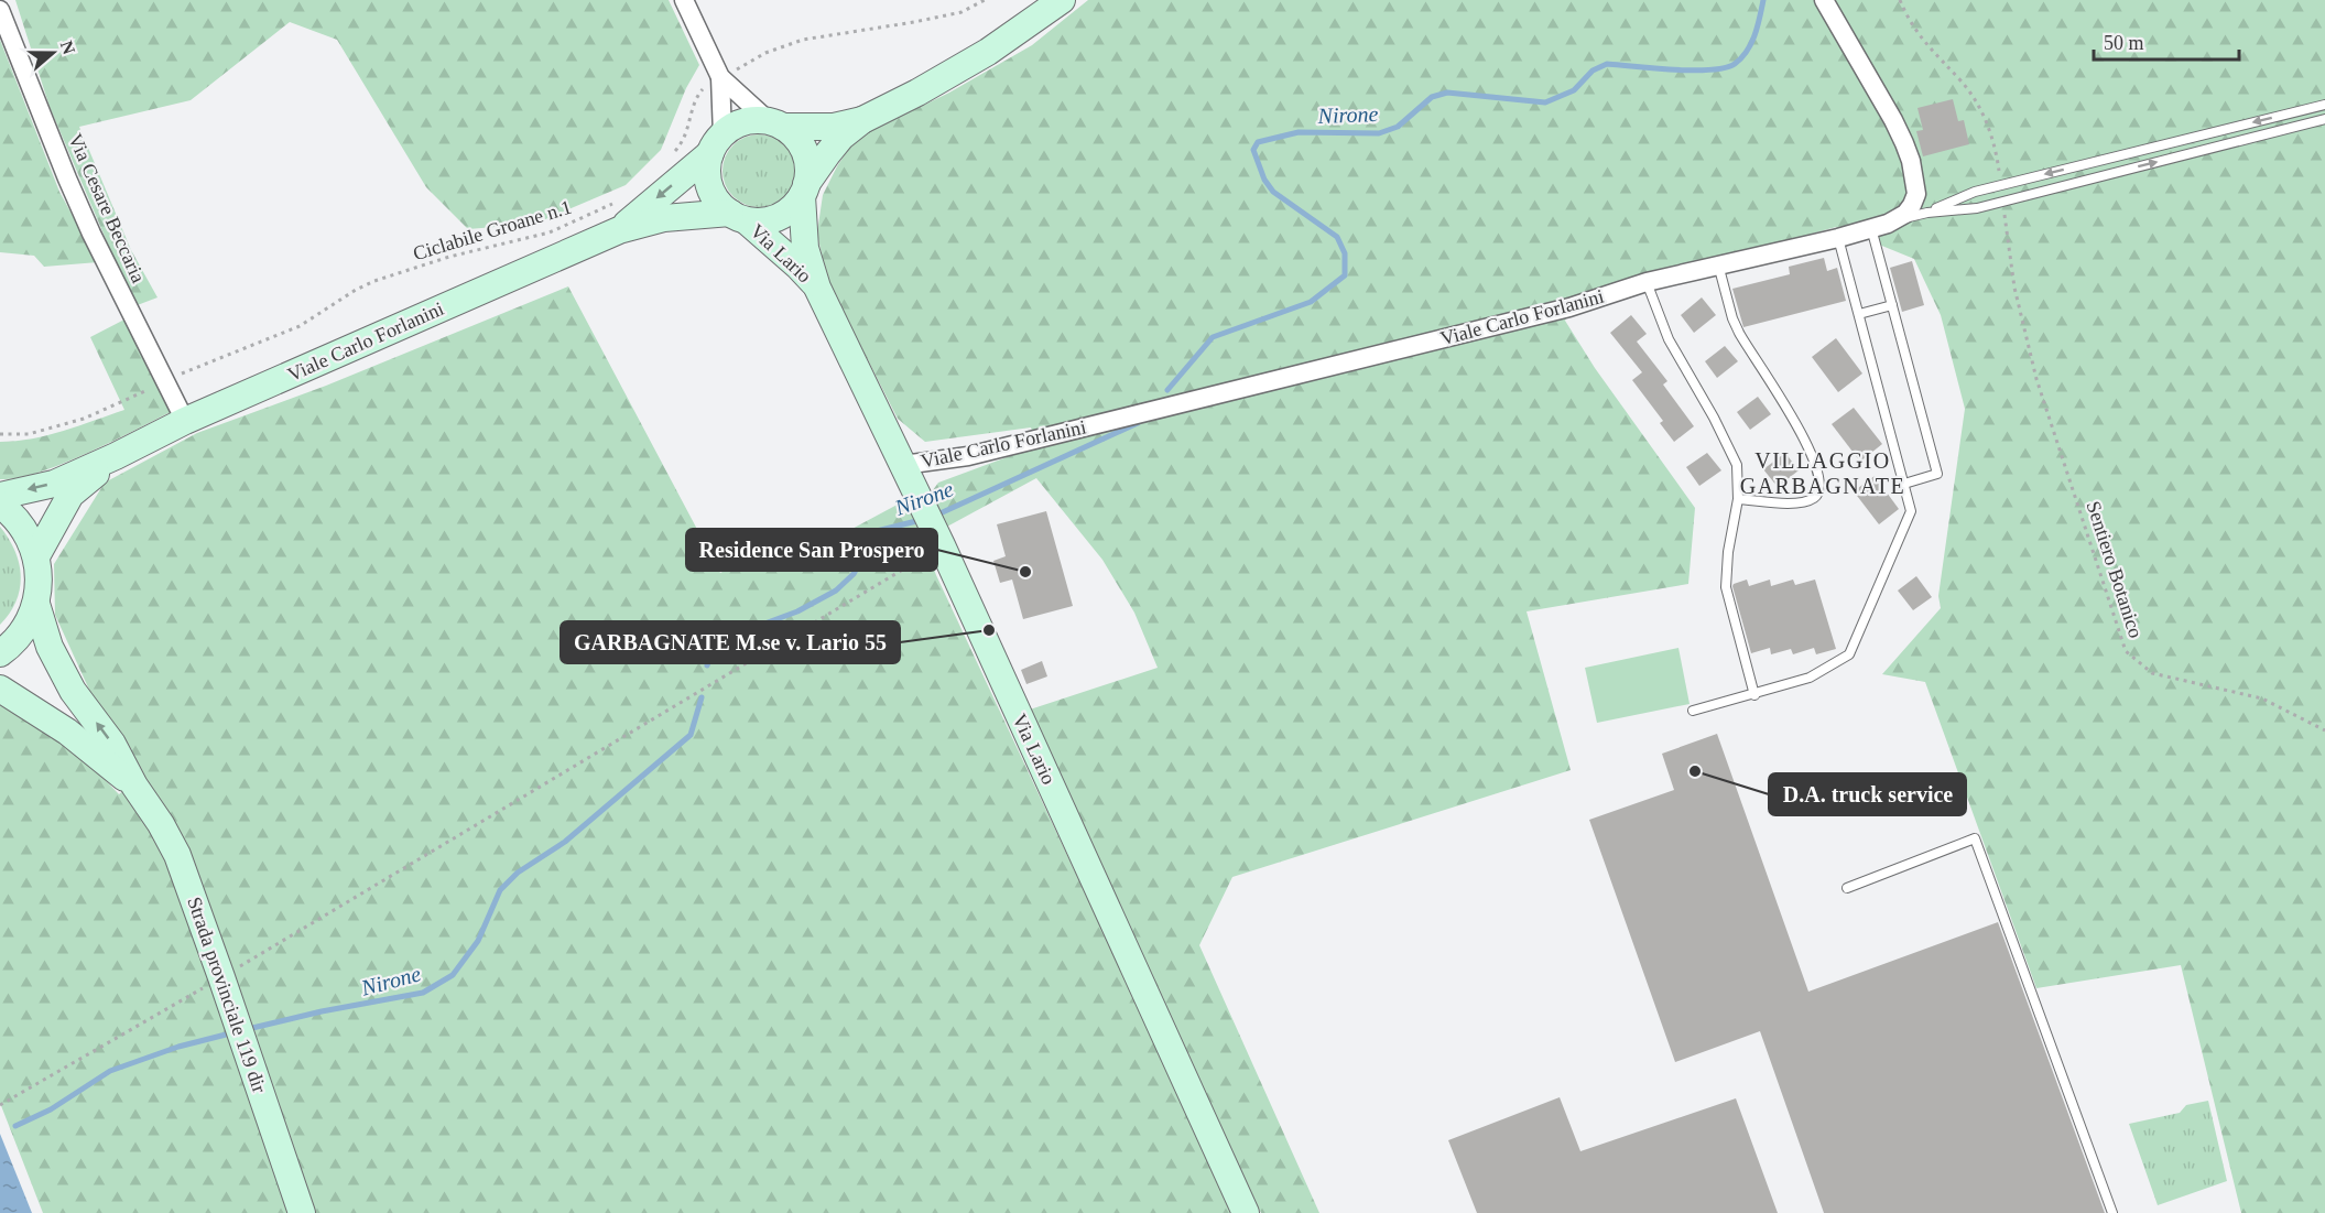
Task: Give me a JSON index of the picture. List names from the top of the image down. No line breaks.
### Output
{"streets":{"street":["Via Cesare Beccaria","Via Lario","Viale Carlo Forlanini","Strada provinciale 119 dir"],"path":["Ciclabile Groane n.1","Sentiero Botanico"]},"crossings":[["Via Cesare Beccaria","Ciclabile Groane n.1"],["Via Cesare Beccaria","Viale Carlo Forlanini"],["Via Lario","Viale Carlo Forlanini"]],"districts":["VILLAGGIO GARBAGNATE"],"water":["Nirone"],"places":["Residence San Prospero","GARBAGNATE M.se v. Lario 55","D.A. truck service"],"scale_bar":"50 m","north":"right"}
